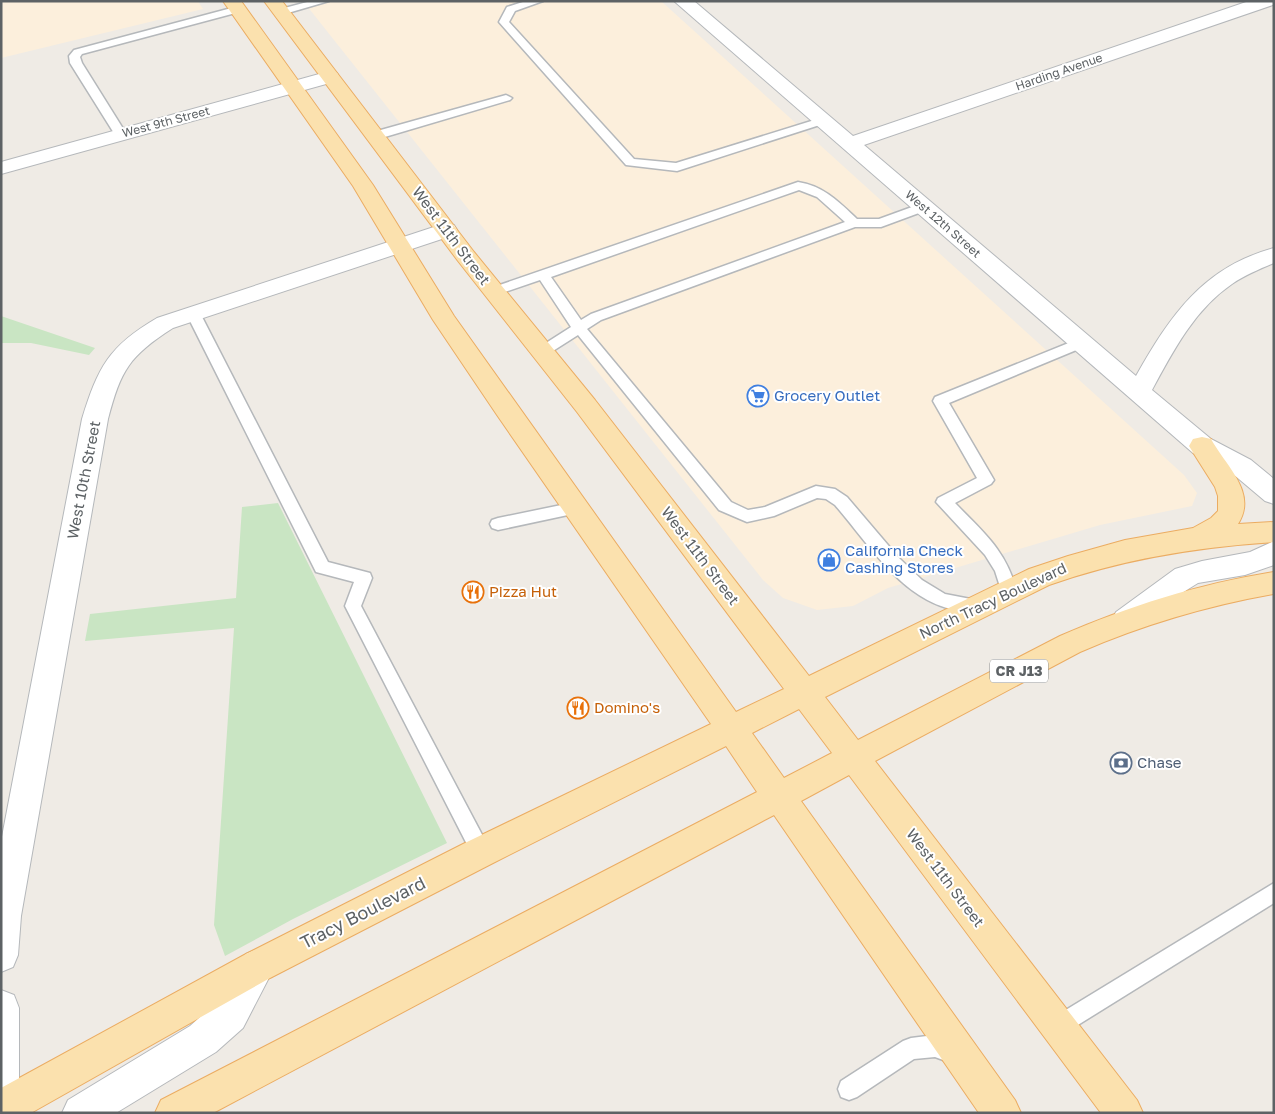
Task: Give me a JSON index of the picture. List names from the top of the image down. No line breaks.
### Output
{"streets":{"main road":["West 11th Street","North Tracy Boulevard","CR J13","Tracy Boulevard"],"street":["Harding Avenue","West 9th Street","West 12th Street","West 10th Street"]},"crossings":[["Harding Avenue","West 12th Street"],["West 9th Street","West 11th Street"],["West 11th Street","West 10th Street"],["West 11th Street","North Tracy Boulevard"],["West 11th Street","CR J13"],["North Tracy Boulevard","Tracy Boulevard"]],"places":{"supermarket":["Grocery Outlet"],"shop":["California Check Cashing Stores"],"restaurant":["Pizza Hut","Domino's"],"bank":["Chase"]}}
